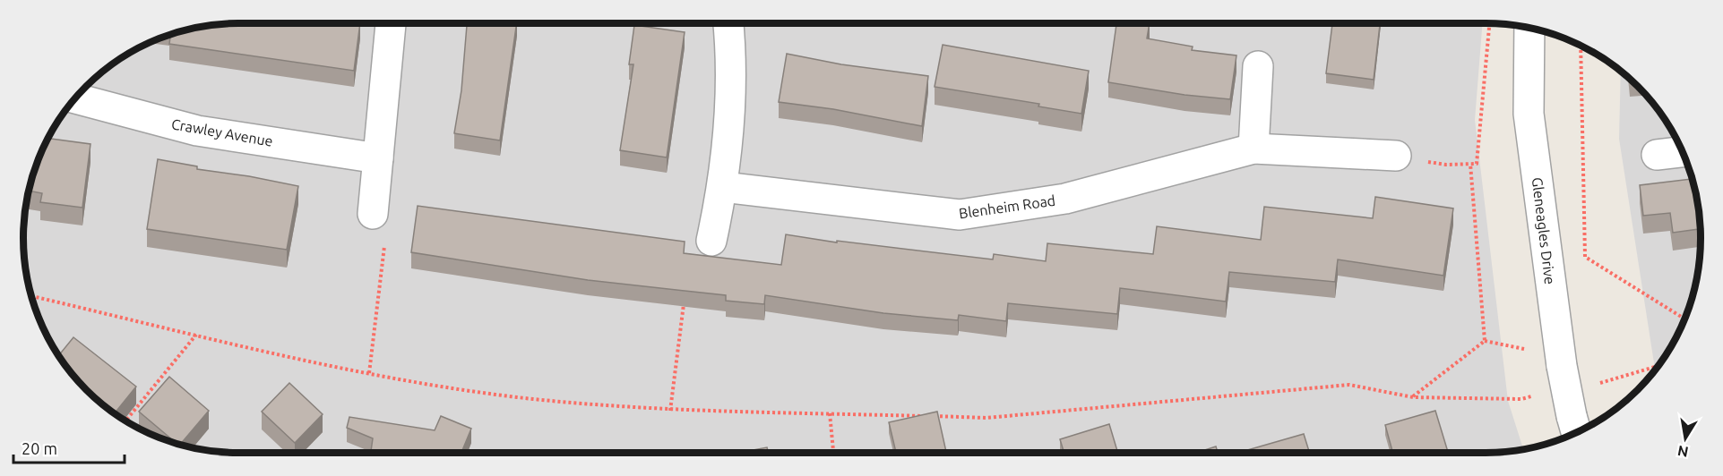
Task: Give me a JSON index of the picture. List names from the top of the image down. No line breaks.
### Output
{"streets":{"street":["Crawley Avenue","Blenheim Road","Gleneagles Drive"]},"scale_bar":"20 m","north":"bottom"}
